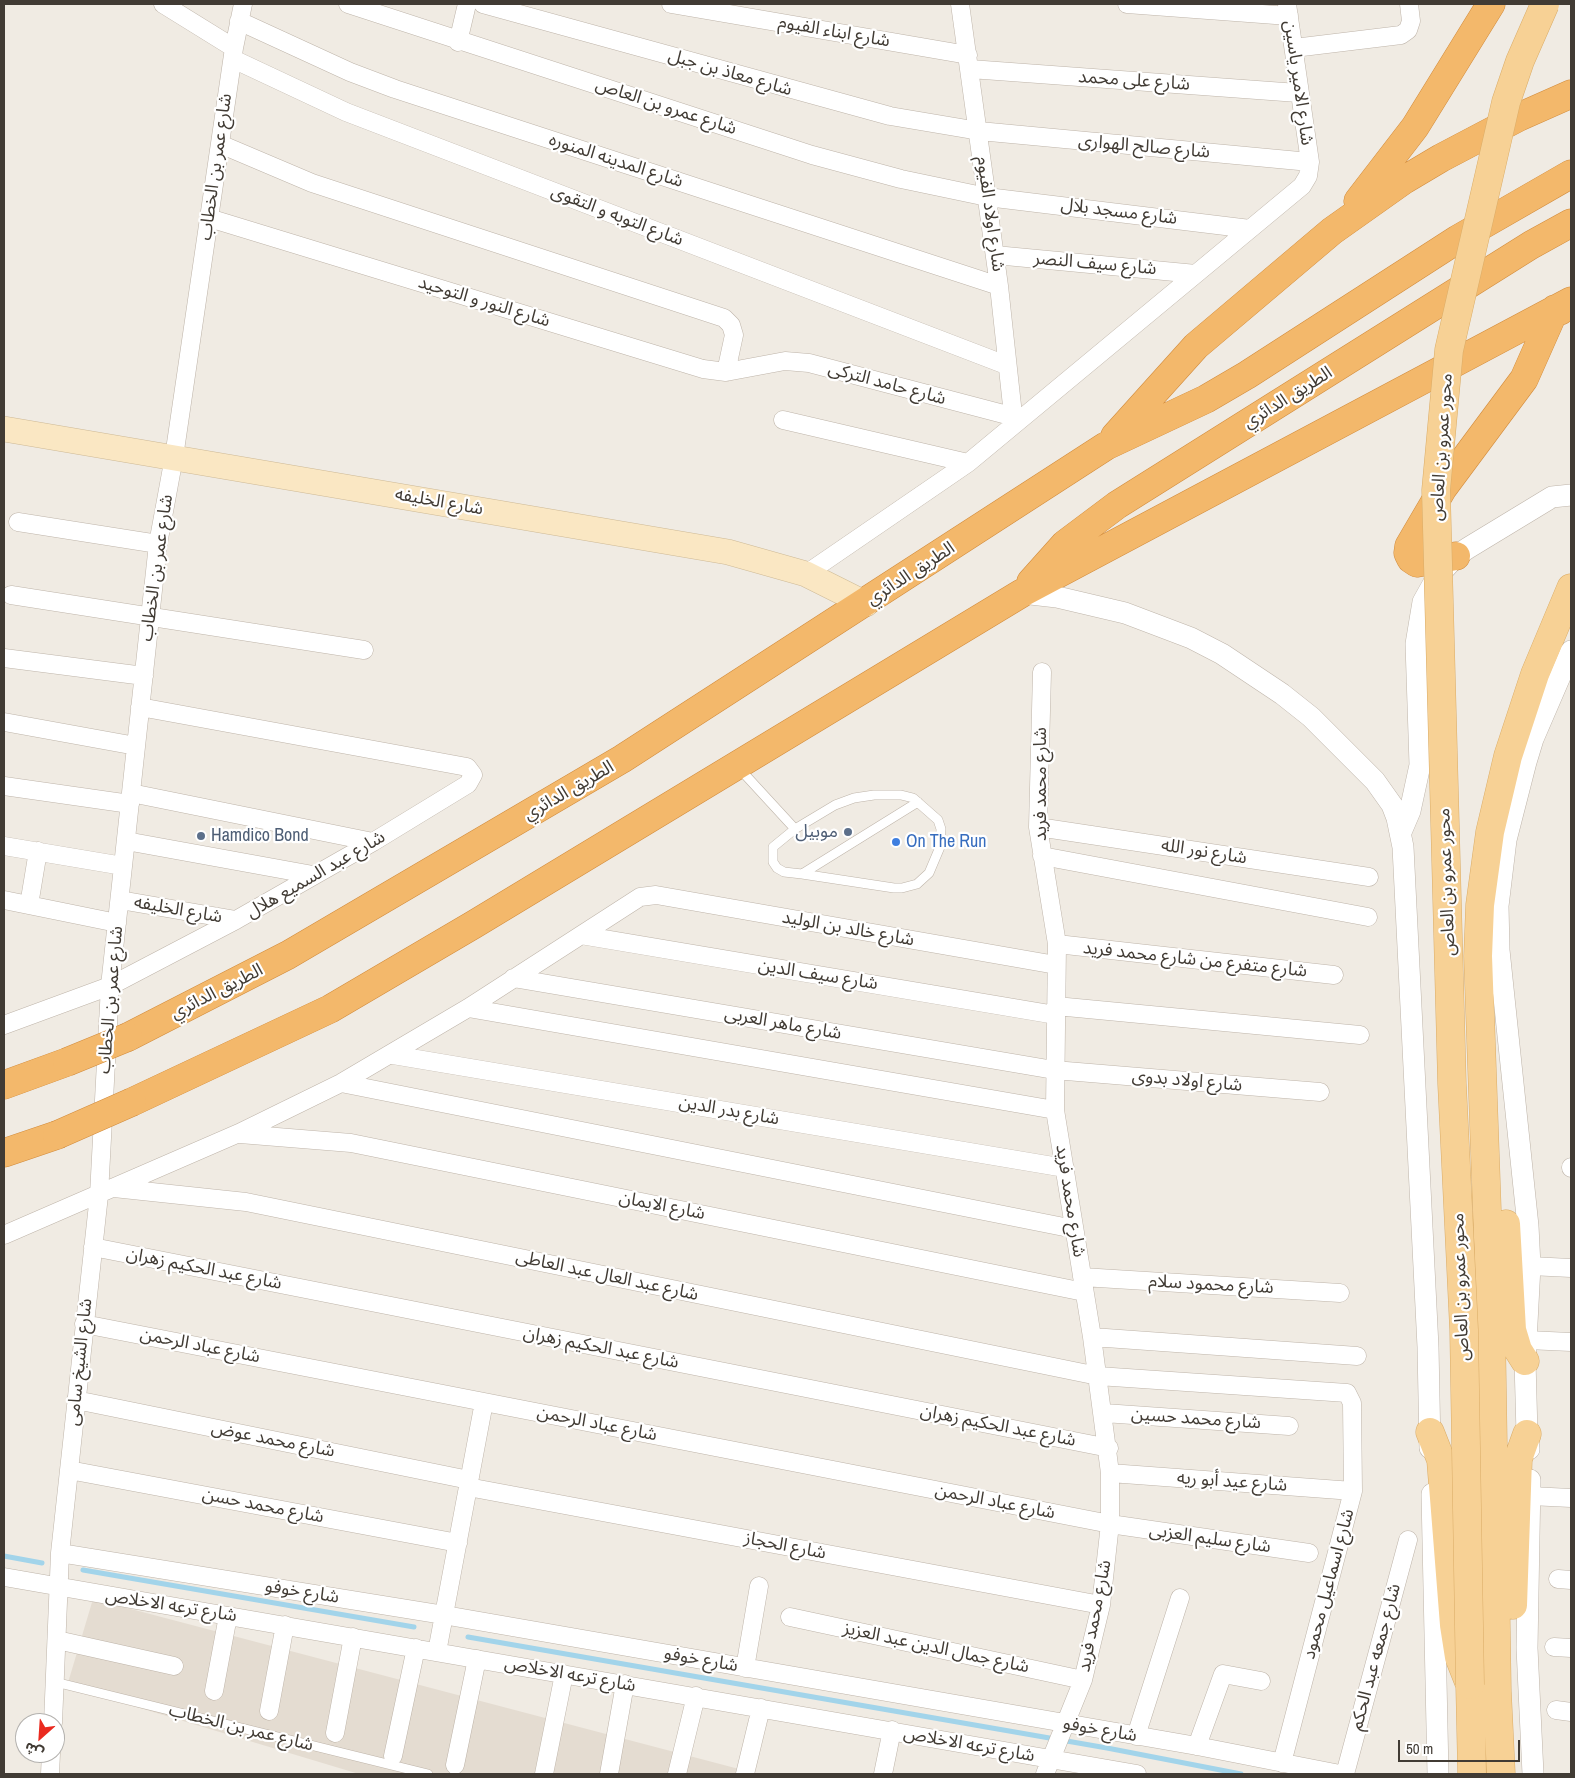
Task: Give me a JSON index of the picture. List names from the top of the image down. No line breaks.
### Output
{"streets":{"highway":["الطريق الدائري"],"main road":["محور عمرو بن العاص","شارع الخليفه"],"street":["شارع ابناء الفيوم","شارع معاذ بن جبل","شارع على محمد","شارع الامير ياسين","شارع عمرو بن العاص","شارع صالح الهوارى","شارع المدينه المنوره","شارع عمر بن الخطاب","شارع مسجد بلال","شارع اولاد الفيوم","شارع التوبه و التقوى","شارع سيف النصر","شارع النور و التوحيد","شارع حامد التركى","شارع محمد فريد","شارع نور الله","شارع عبد السميع هلال","شارع خالد بن الوليد","شارع متفرع من شارع محمد فريد","شارع سيف الدين","شارع ماهر العربى","شارع اولاد بدوى","شارع بدر الدين","شارع الايمان","شارع عبد الحكيم زهران","شارع عبد العال عبد العاطى","شارع محمود سلام","شارع عباد الرحمن","شارع الشيخ سامى","شارع محمد حسين","شارع محمد عوض","شارع عيد أبو ريه","شارع محمد حسن","شارع سليم العزبى","شارع الحجاز","شارع اسماعيل محمود","شارع خوفو","شارع ترعه الاخلاص","شارع جمال الدين عبد العزيز","شارع جمعه عبد الحكم"]},"crossings":[["شارع ابناء الفيوم","شارع على محمد"],["شارع ابناء الفيوم","شارع اولاد الفيوم"],["شارع معاذ بن جبل","شارع صالح الهوارى"],["شارع معاذ بن جبل","شارع اولاد الفيوم"],["شارع على محمد","شارع الامير ياسين"],["شارع على محمد","شارع اولاد الفيوم"],["شارع الامير ياسين","شارع صالح الهوارى"],["شارع عمرو بن العاص","شارع مسجد بلال"],["شارع عمرو بن العاص","شارع اولاد الفيوم"],["شارع صالح الهوارى","شارع اولاد الفيوم"],["شارع المدينه المنوره","شارع عمر بن الخطاب"],["شارع المدينه المنوره","شارع اولاد الفيوم"],["شارع عمر بن الخطاب","شارع التوبه و التقوى"],["شارع عمر بن الخطاب","شارع النور و التوحيد"],["شارع عمر بن الخطاب","شارع الخليفه"],["شارع عمر بن الخطاب","شارع عبد السميع هلال"],["شارع عمر بن الخطاب","شارع الشيخ سامى"],["شارع مسجد بلال","شارع اولاد الفيوم"],["شارع اولاد الفيوم","شارع التوبه و التقوى"],["شارع اولاد الفيوم","شارع سيف النصر"],["شارع اولاد الفيوم","شارع حامد التركى"],["شارع النور و التوحيد","شارع حامد التركى"],["الطريق الدائري","شارع الخليفه"],["شارع الخليفه","شارع عبد السميع هلال"],["شارع محمد فريد","شارع نور الله"],["شارع محمد فريد","شارع خالد بن الوليد"],["شارع محمد فريد","شارع متفرع من شارع محمد فريد"],["شارع محمد فريد","شارع سيف الدين"],["شارع محمد فريد","شارع ماهر العربى"],["شارع محمد فريد","شارع اولاد بدوى"],["شارع محمد فريد","شارع بدر الدين"],["شارع محمد فريد","شارع الايمان"],["شارع محمد فريد","شارع عبد الحكيم زهران"],["شارع محمد فريد","شارع عبد العال عبد العاطى"],["شارع محمد فريد","شارع محمود سلام"],["شارع محمد فريد","شارع عباد الرحمن"],["شارع محمد فريد","شارع محمد حسين"],["شارع محمد فريد","شارع عيد أبو ريه"],["شارع محمد فريد","شارع سليم العزبى"],["شارع محمد فريد","شارع الحجاز"],["شارع محمد فريد","شارع خوفو"],["شارع محمد فريد","شارع ترعه الاخلاص"],["شارع محمد فريد","شارع جمال الدين عبد العزيز"],["شارع خالد بن الوليد","شارع سيف الدين"],["شارع ماهر العربى","شارع اولاد بدوى"],["شارع الايمان","شارع محمود سلام"],["شارع عبد الحكيم زهران","شارع الشيخ سامى"],["شارع عبد العال عبد العاطى","شارع الشيخ سامى"],["شارع عبد العال عبد العاطى","شارع اسماعيل محمود"],["شارع عباد الرحمن","شارع الشيخ سامى"],["شارع عباد الرحمن","شارع سليم العزبى"],["شارع الشيخ سامى","شارع محمد عوض"],["شارع الشيخ سامى","شارع محمد حسن"],["شارع الشيخ سامى","شارع خوفو"],["شارع الشيخ سامى","شارع ترعه الاخلاص"],["شارع محمد عوض","شارع الحجاز"],["شارع عيد أبو ريه","شارع اسماعيل محمود"],["شارع اسماعيل محمود","شارع خوفو"]],"places":["موبيل","Hamdico Bond","On The Run"],"scale_bar":"50 m","north":"bottom left"}
